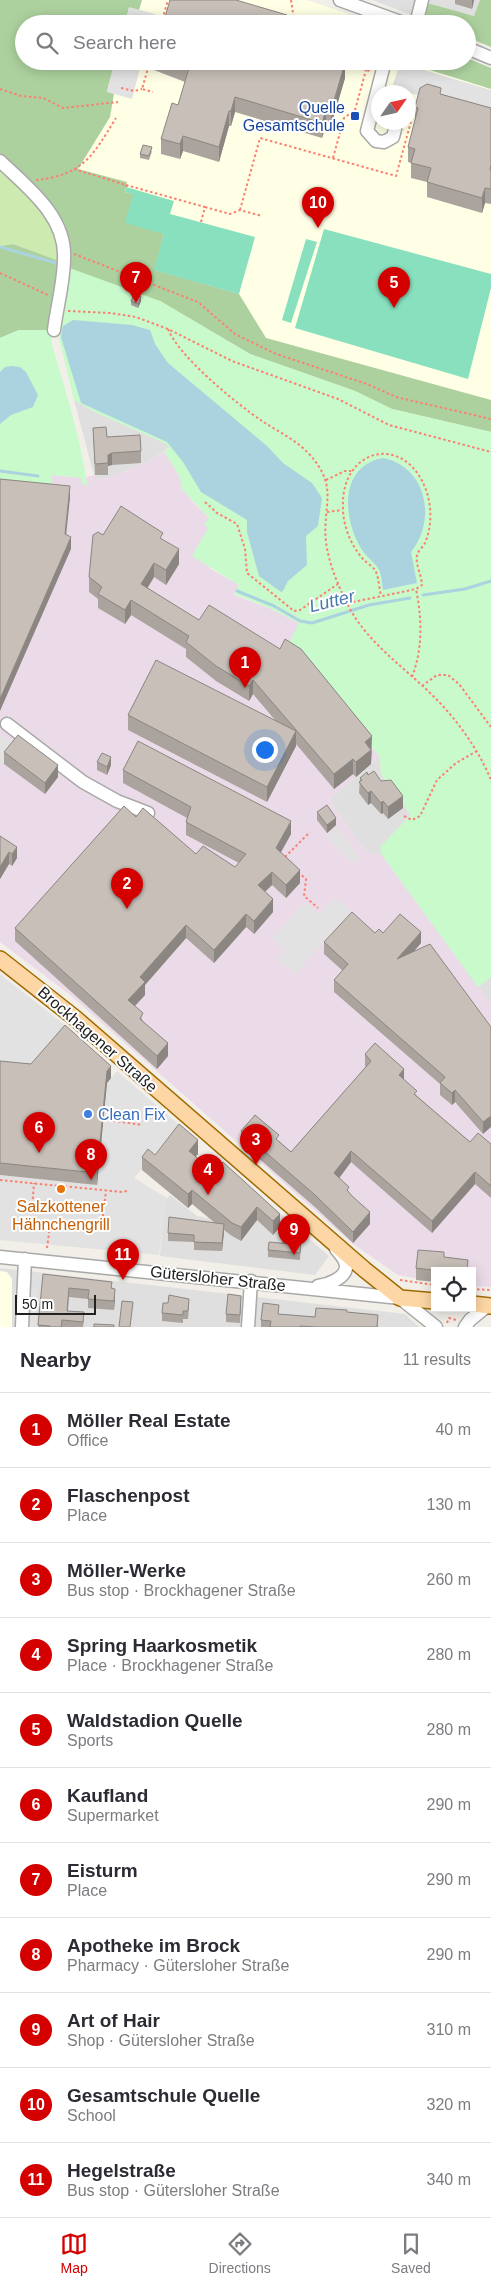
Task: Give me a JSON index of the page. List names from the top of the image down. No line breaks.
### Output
{"streets":{"main road":["Brockhagener Straße","Gütersloher Straße"]},"crossings":[["Brockhagener Straße","Gütersloher Straße"]],"water":["Lutter"],"places":{"transit":["Quelle Gesamtschule"],"other":["Clean Fix","Salzkottener Hähnchengrill"]},"scale_bar":"50 m","north":"top right","page":{"search":"Search here","pins":["10","7","5","1","2","6","3","8","4","9","11"],"scale":"50 m","heading":["Nearby","11 results"],"list":[{"mark":"1","name":"Möller Real Estate","note":"Office","value":"40 m"},{"mark":"2","name":"Flaschenpost","note":"Place","value":"130 m"},{"mark":"3","name":"Möller-Werke","note":"Bus stop · Brockhagener Straße","value":"260 m"},{"mark":"4","name":"Spring Haarkosmetik","note":"Place · Brockhagener Straße","value":"280 m"},{"mark":"5","name":"Waldstadion Quelle","note":"Sports","value":"280 m"},{"mark":"6","name":"Kaufland","note":"Supermarket","value":"290 m"},{"mark":"7","name":"Eisturm","note":"Place","value":"290 m"},{"mark":"8","name":"Apotheke im Brock","note":"Pharmacy · Gütersloher Straße","value":"290 m"},{"mark":"9","name":"Art of Hair","note":"Shop · Gütersloher Straße","value":"310 m"},{"mark":"10","name":"Gesamtschule Quelle","note":"School","value":"320 m"},{"mark":"11","name":"Hegelstraße","note":"Bus stop · Gütersloher Straße","value":"340 m"}],"nav":["Map","Directions","Saved"]}}
